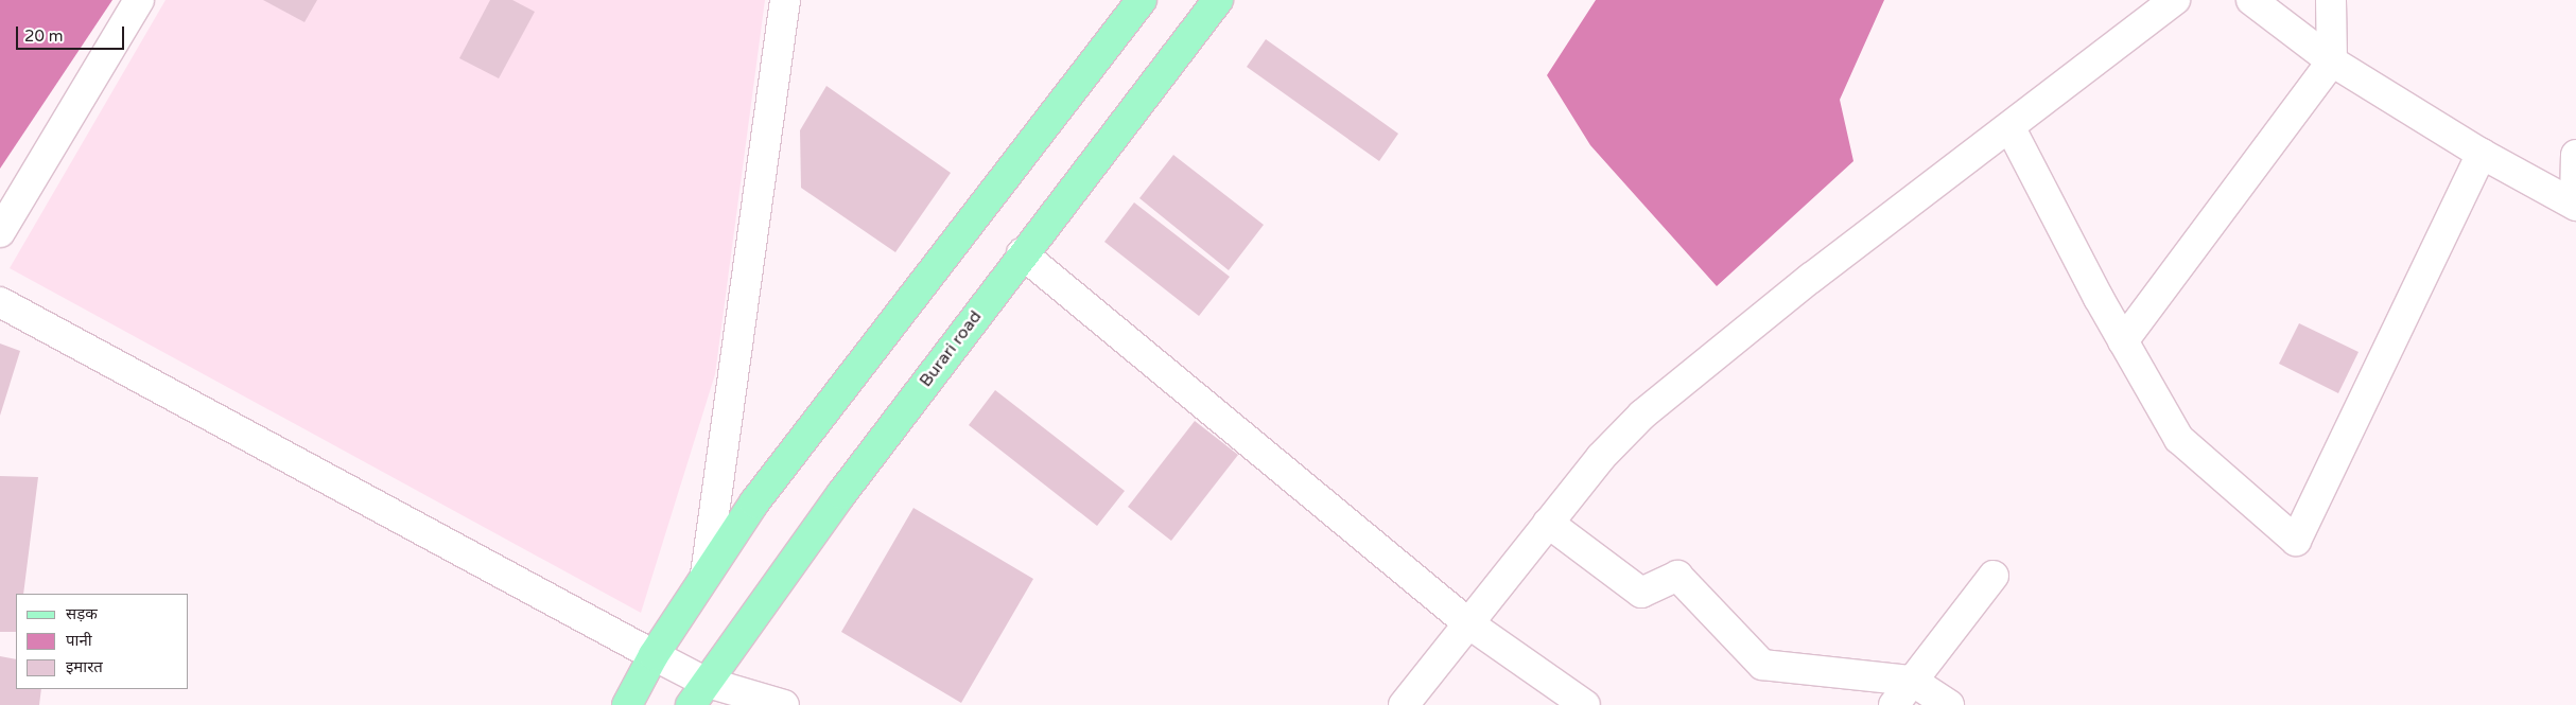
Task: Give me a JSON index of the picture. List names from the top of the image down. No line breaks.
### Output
{"streets":{"main road":["Burari road"]},"legend":["सड़क","पानी","इमारत"],"scale_bar":"20 m"}
